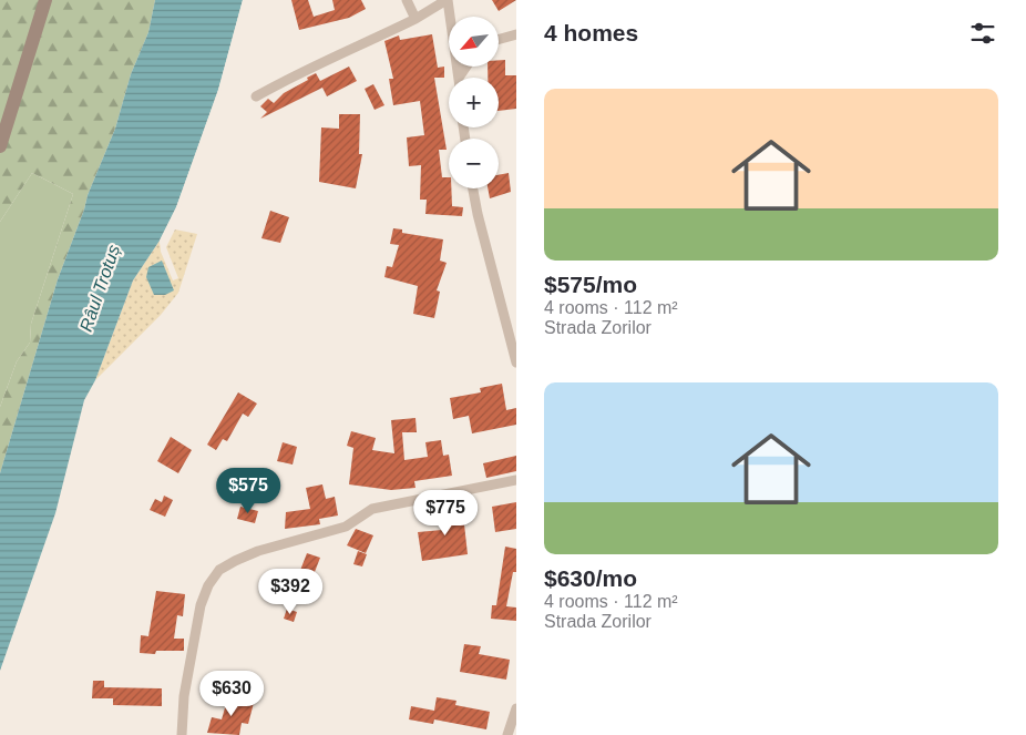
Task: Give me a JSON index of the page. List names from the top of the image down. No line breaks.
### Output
{"water":["Râul Trotuș"],"north":"bottom left","page":{"heading":"4 homes","map_buttons":["+","−"],"list":[{"name":"$575/mo","note":"4 rooms · 112 m² · Strada Zorilor"},{"name":"$630/mo","note":"4 rooms · 112 m² · Strada Zorilor"}],"price":["$575","$775","$392","$630"]}}
